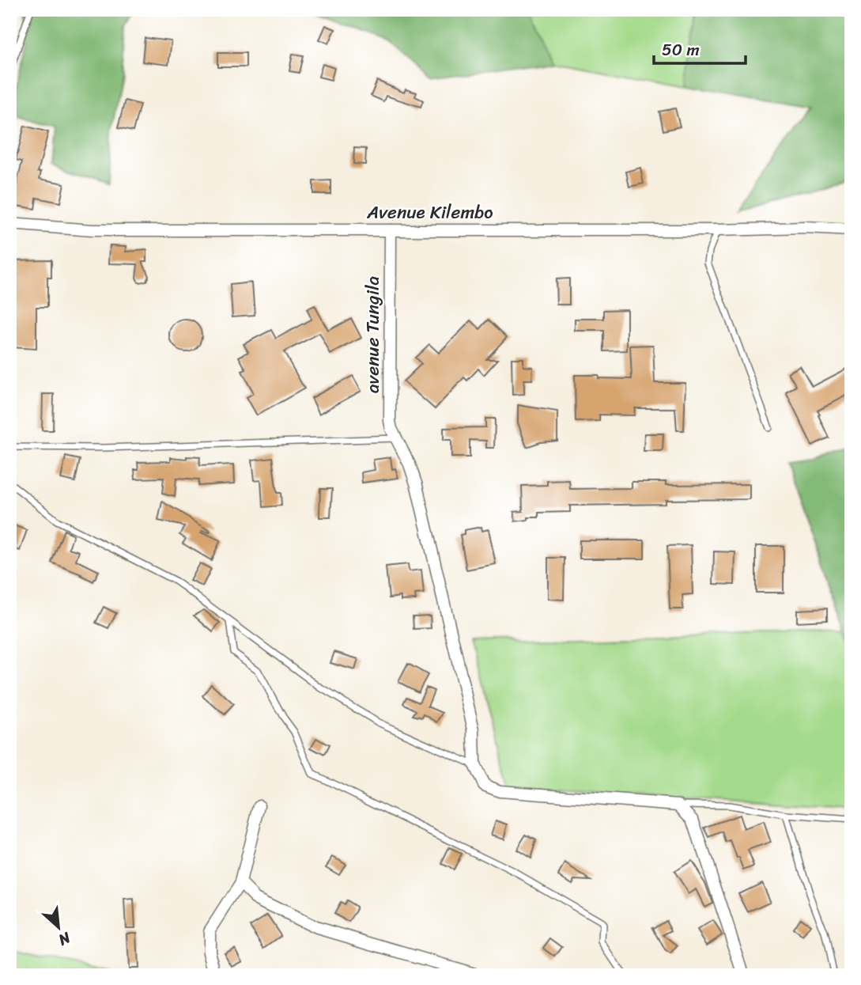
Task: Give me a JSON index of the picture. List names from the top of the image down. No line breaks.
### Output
{"streets":{"street":["Avenue Kilembo","avenue Tungila"]},"crossings":[["Avenue Kilembo","avenue Tungila"]],"scale_bar":"50 m","north":"bottom right"}
